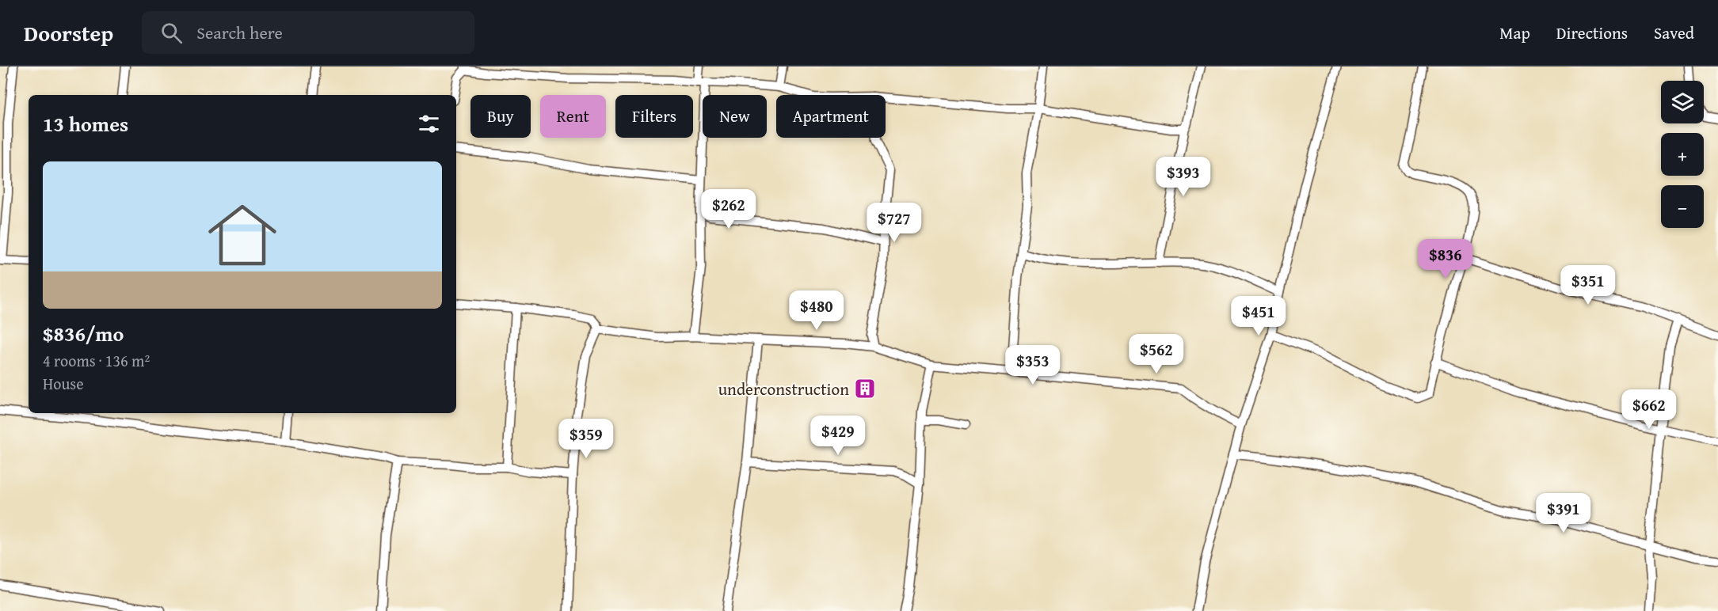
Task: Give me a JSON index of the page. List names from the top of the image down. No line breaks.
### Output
{"places":{"building":["underconstruction"]},"page":{"header":"Doorstep","search":"Search here","nav":["Map","Directions","Saved"],"map_buttons":["+","−"],"chip":["Buy","Rent","Filters","New","Apartment"],"heading":"13 homes","list":[{"name":"$836/mo","note":"4 rooms · 136 m² · House"}],"price":["$393","$262","$727","$836","$351","$480","$451","$562","$353","$662","$429","$359","$391"]}}
